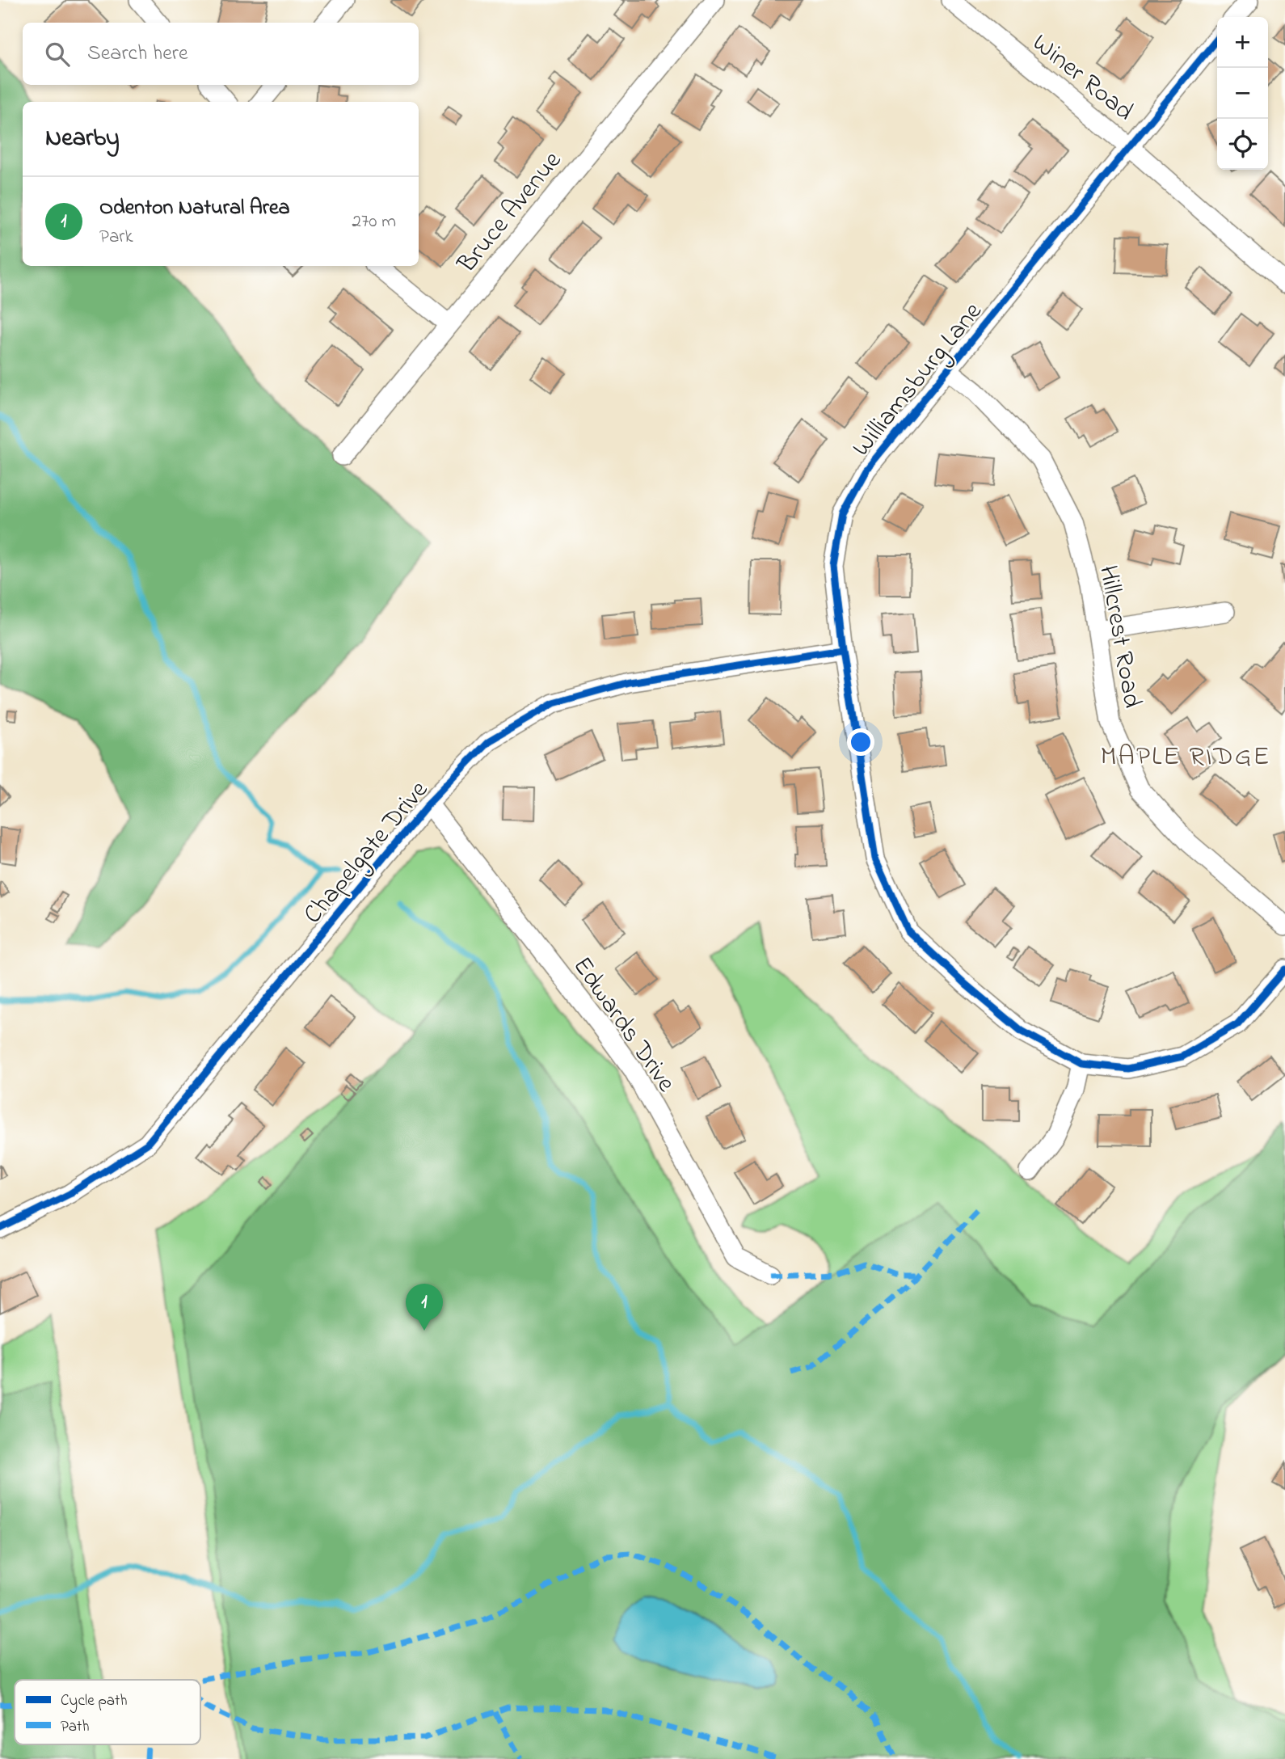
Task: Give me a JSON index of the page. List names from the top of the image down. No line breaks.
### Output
{"streets":{"street":["Winer Road","Bruce Avenue","Williamsburg Lane","Hillcrest Road","Chapelgate Drive","Edwards Drive"]},"crossings":[["Winer Road","Williamsburg Lane"],["Williamsburg Lane","Hillcrest Road"],["Williamsburg Lane","Chapelgate Drive"],["Chapelgate Drive","Edwards Drive"]],"districts":["MAPLE RIDGE"],"legend":["Cycle path","Path"],"page":{"map_buttons":["+","−"],"search":"Search here","heading":"Nearby","list":[{"mark":"1","name":"Odenton Natural Area","note":"Park","value":"270 m"}],"pins":"1"}}
